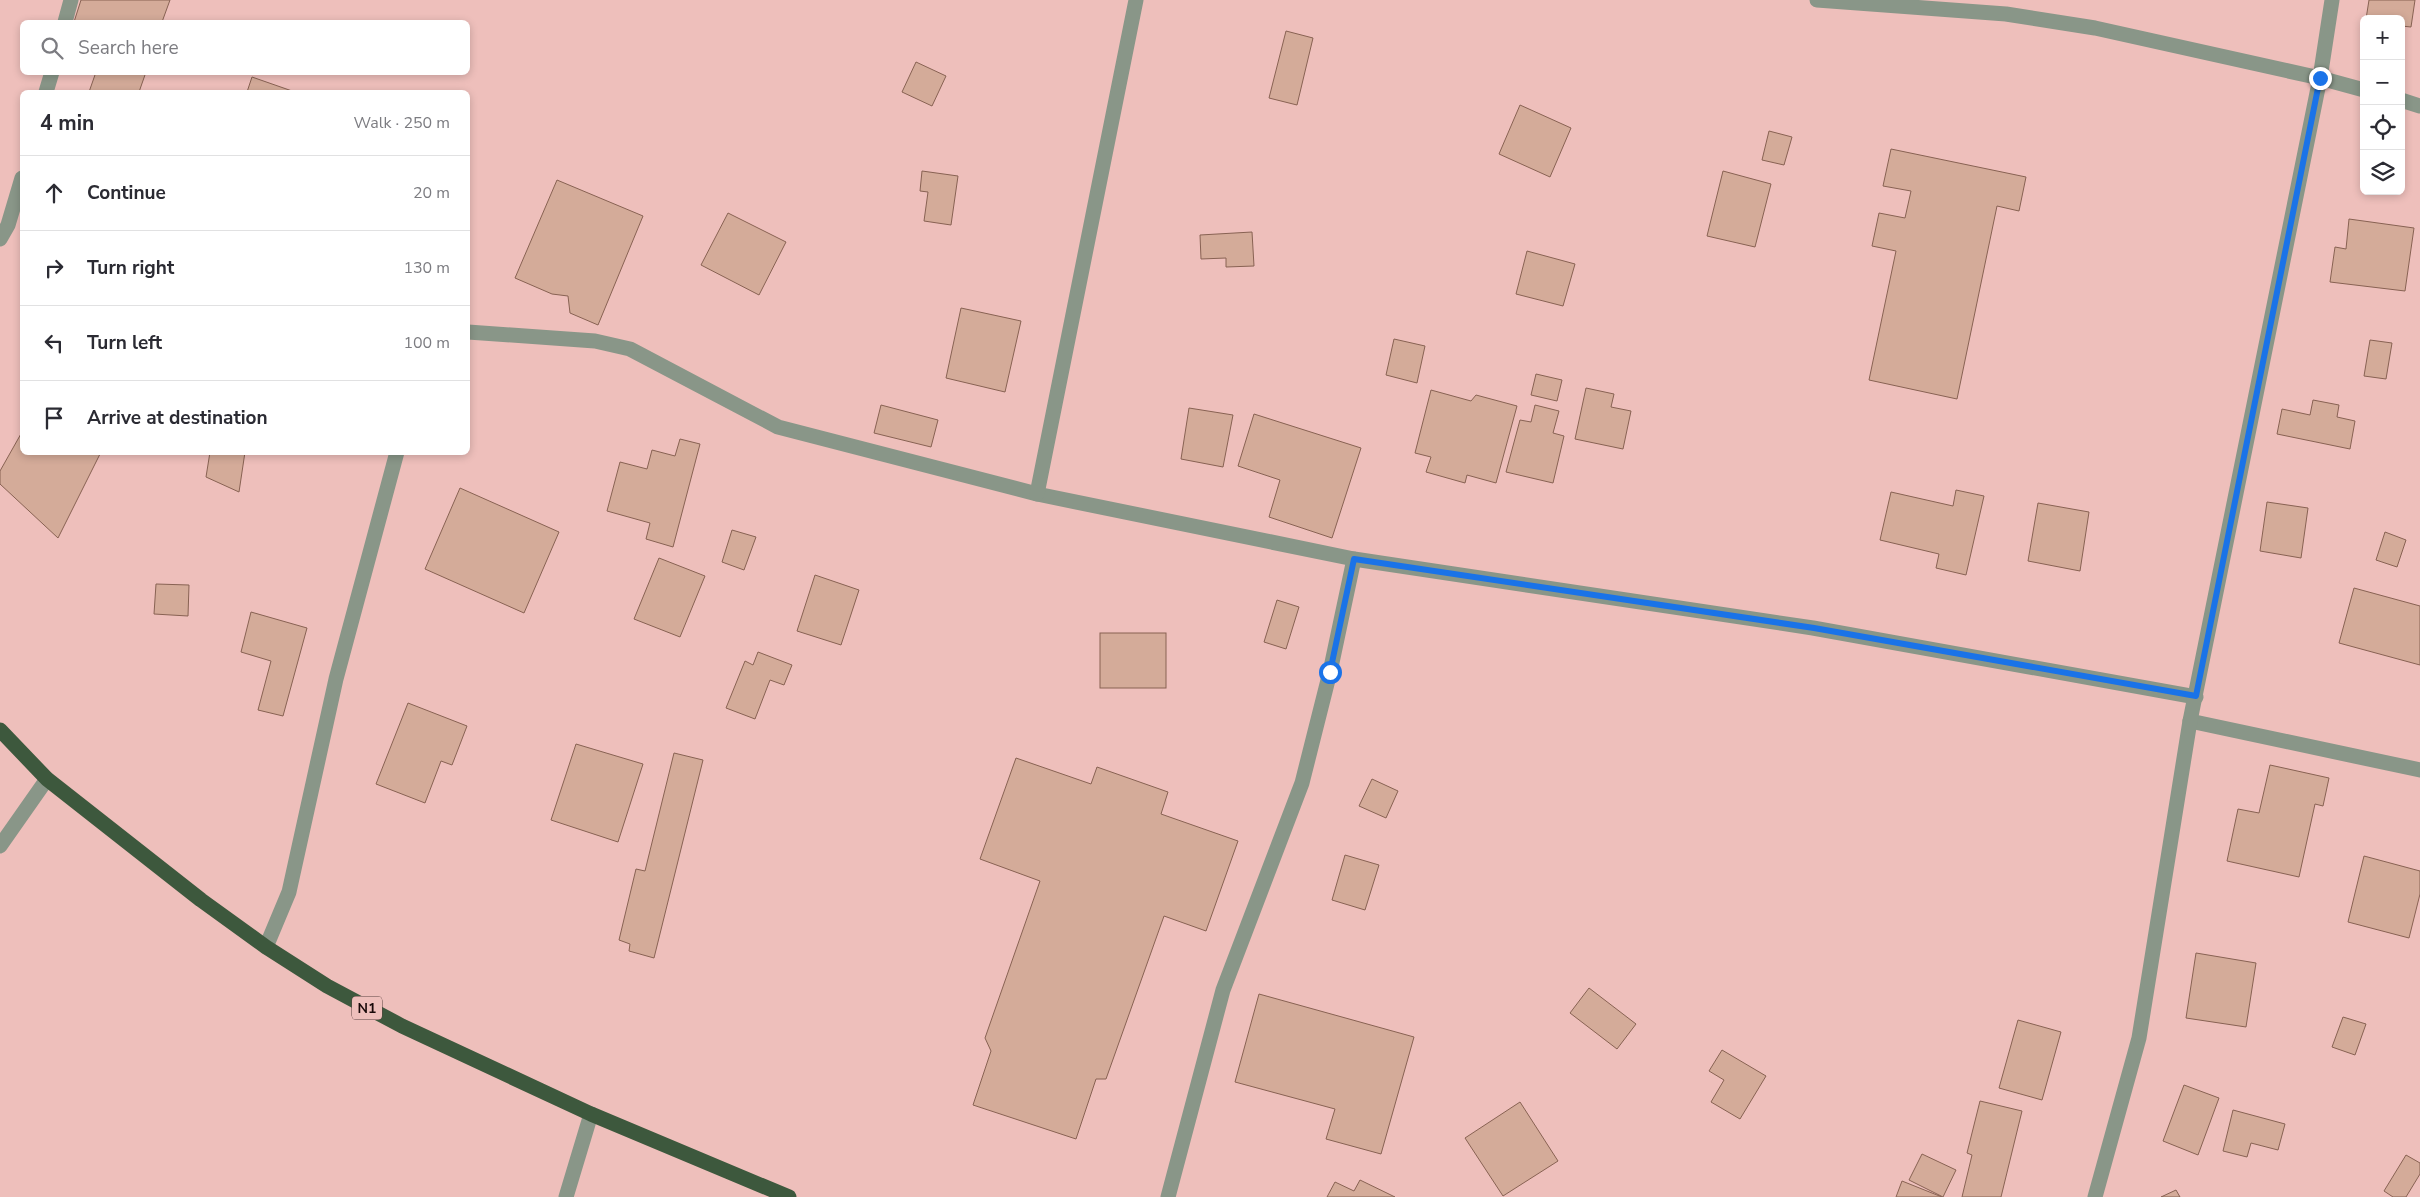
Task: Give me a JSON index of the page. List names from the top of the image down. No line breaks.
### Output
{"streets":{"highway":["N1"]},"page":{"map_buttons":["+","−"],"search":"Search here","heading":["4 min","Walk · 250 m"],"list":[["Continue","20 m"],["Turn right","130 m"],["Turn left","100 m"],"Arrive at destination"]}}
